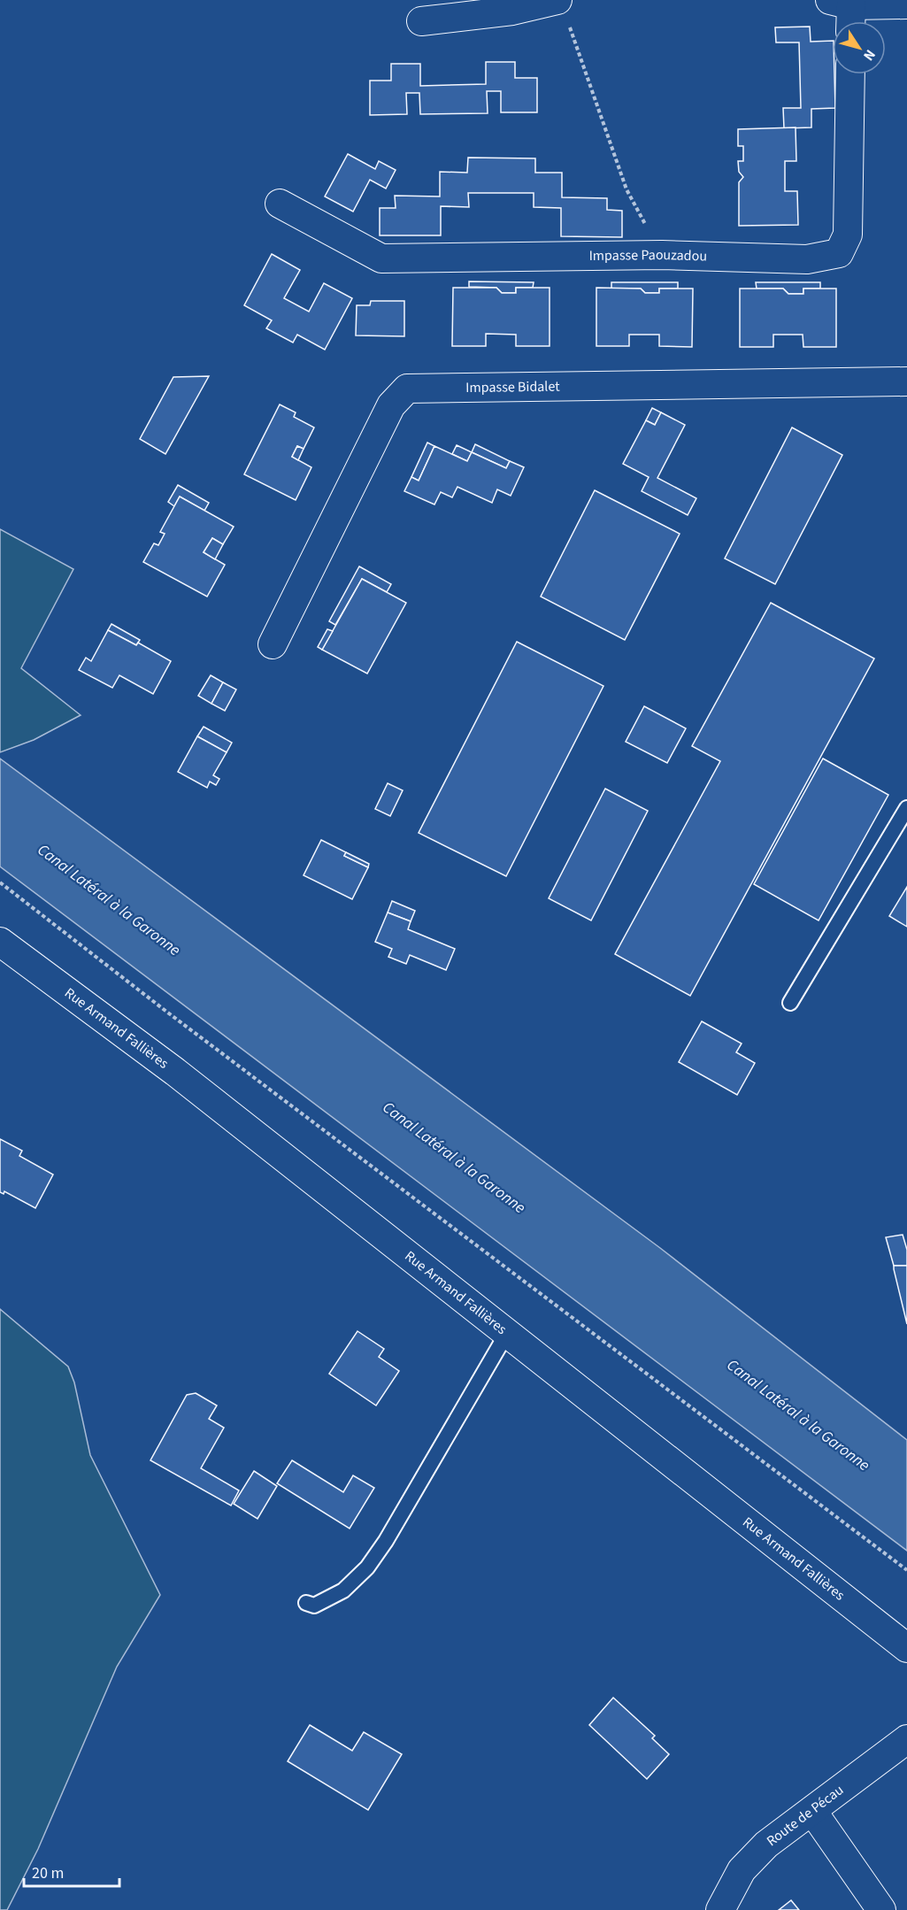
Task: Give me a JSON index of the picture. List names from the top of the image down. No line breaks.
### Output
{"streets":{"street":["Impasse Paouzadou","Impasse Bidalet","Rue Armand Fallières","Route de Pécau"]},"water":["Canal Latéral à la Garonne"],"scale_bar":"20 m","north":"bottom right"}
